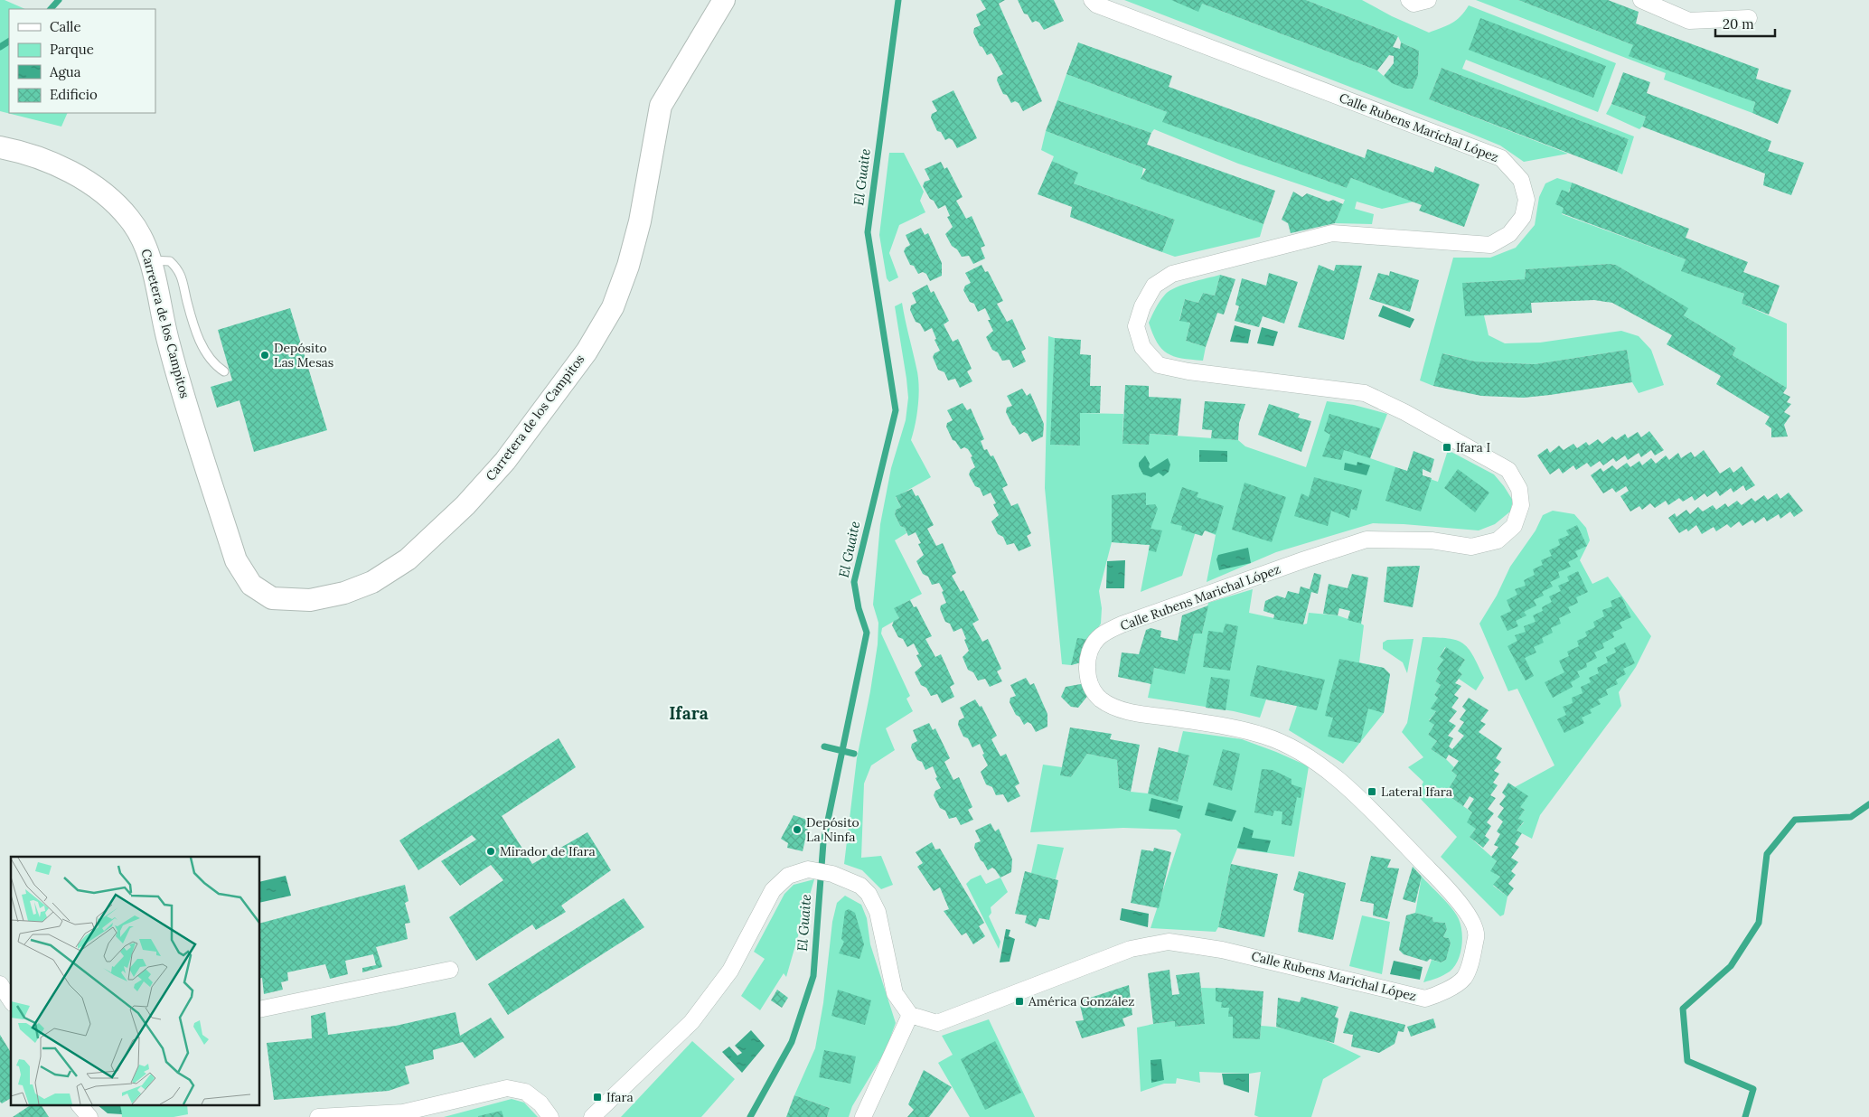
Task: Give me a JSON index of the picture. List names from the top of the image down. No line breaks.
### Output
{"streets":{"main road":["Carretera de los Campitos"],"street":["Calle Rubens Marichal López"]},"districts":["Ifara"],"water":["El Guaite"],"places":{"other":["Depósito Las Mesas","Depósito La Ninfa","Mirador de Ifara"],"transit":["Ifara I","Lateral Ifara","América González","Ifara"]},"legend":["Calle","Parque","Agua","Edificio"],"scale_bar":"20 m"}
